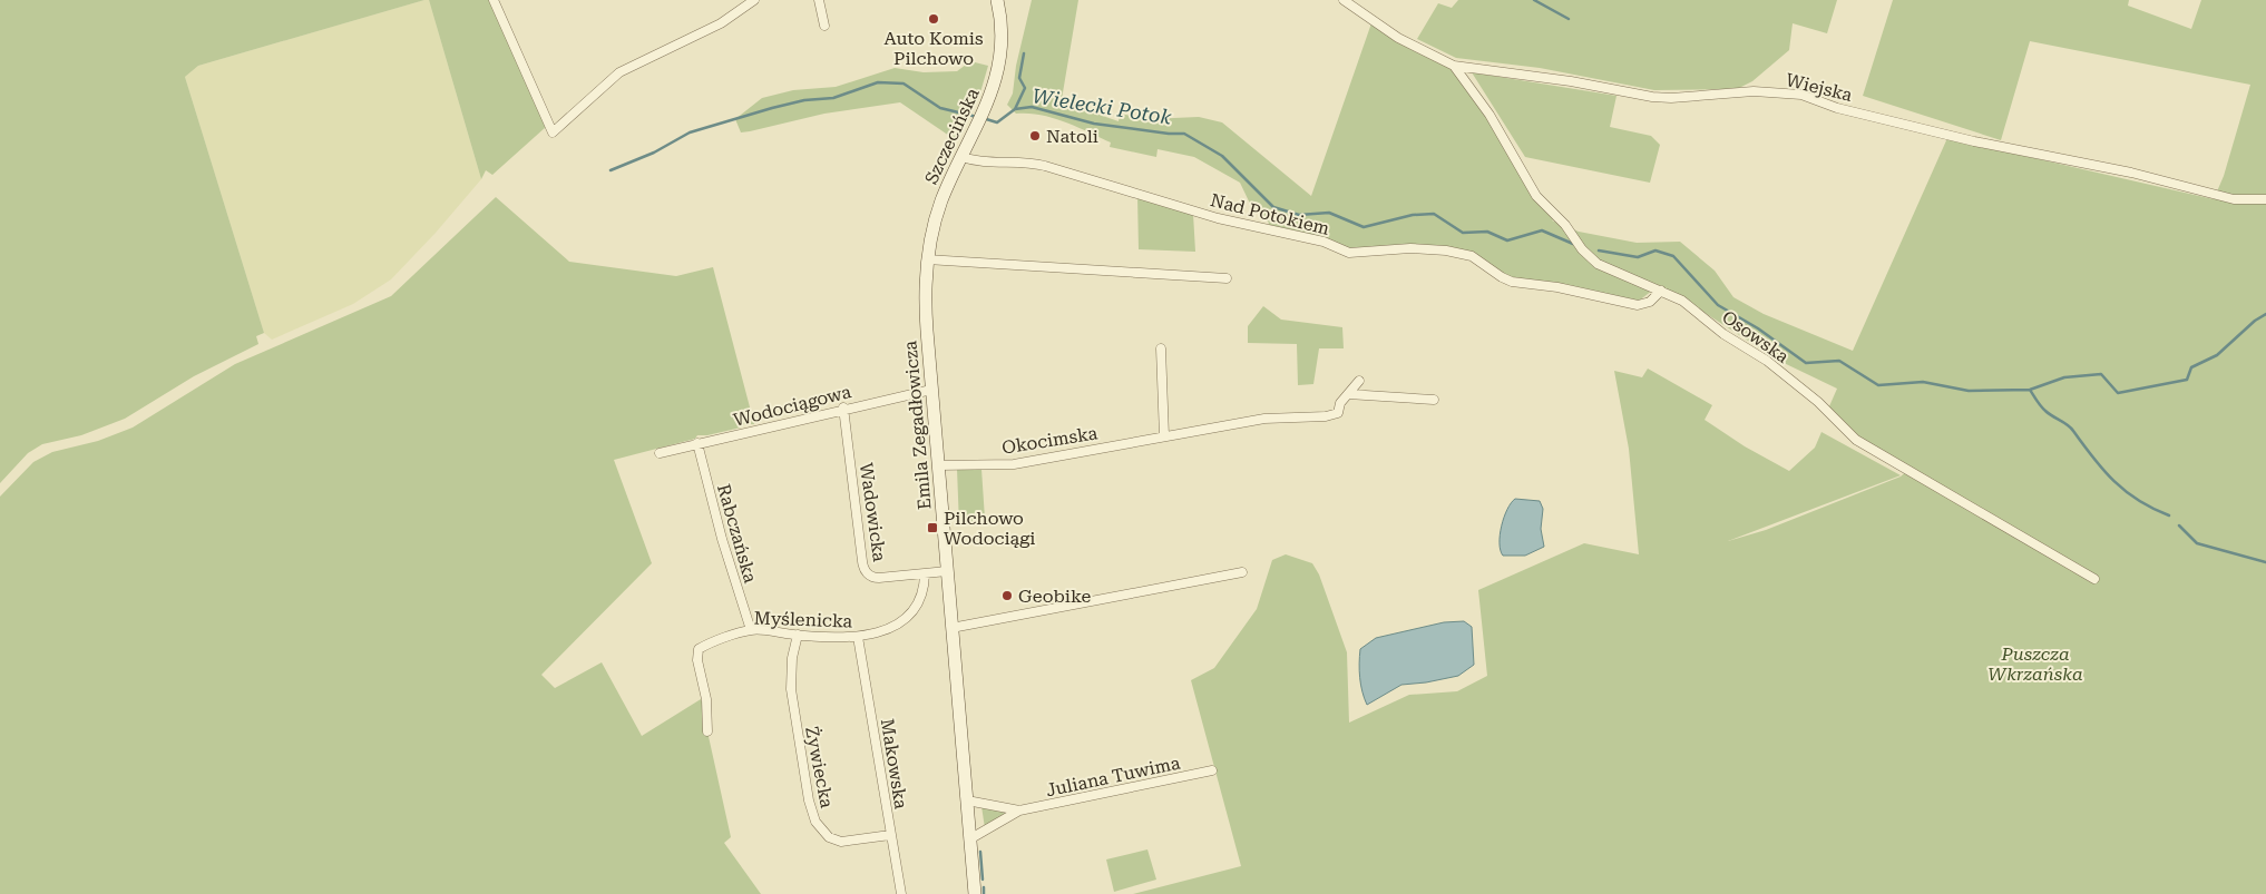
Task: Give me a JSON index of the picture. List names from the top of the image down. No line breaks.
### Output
{"streets":{"main road":["Szczecińska","Emila Zegadłowicza"],"street":["Wiejska","Nad Potokiem","Osowska","Wodociągowa","Okocimska","Wadowicka","Rabczańska","Myślenicka","Makowska","Żywiecka","Juliana Tuwima"]},"crossings":[["Wiejska","Osowska"],["Szczecińska","Nad Potokiem"],["Szczecińska","Emila Zegadłowicza"],["Nad Potokiem","Osowska"],["Wodociągowa","Emila Zegadłowicza"],["Wodociągowa","Wadowicka"],["Wodociągowa","Rabczańska"],["Emila Zegadłowicza","Okocimska"],["Emila Zegadłowicza","Wadowicka"],["Emila Zegadłowicza","Juliana Tuwima"],["Wadowicka","Myślenicka"],["Rabczańska","Myślenicka"],["Myślenicka","Makowska"],["Myślenicka","Żywiecka"],["Makowska","Żywiecka"]],"water":["Wielecki Potok"],"parks":["Puszcza Wkrzańska"],"places":{"other":["Auto Komis Pilchowo","Natoli","Geobike"],"transit":["Pilchowo Wodociągi"]}}
